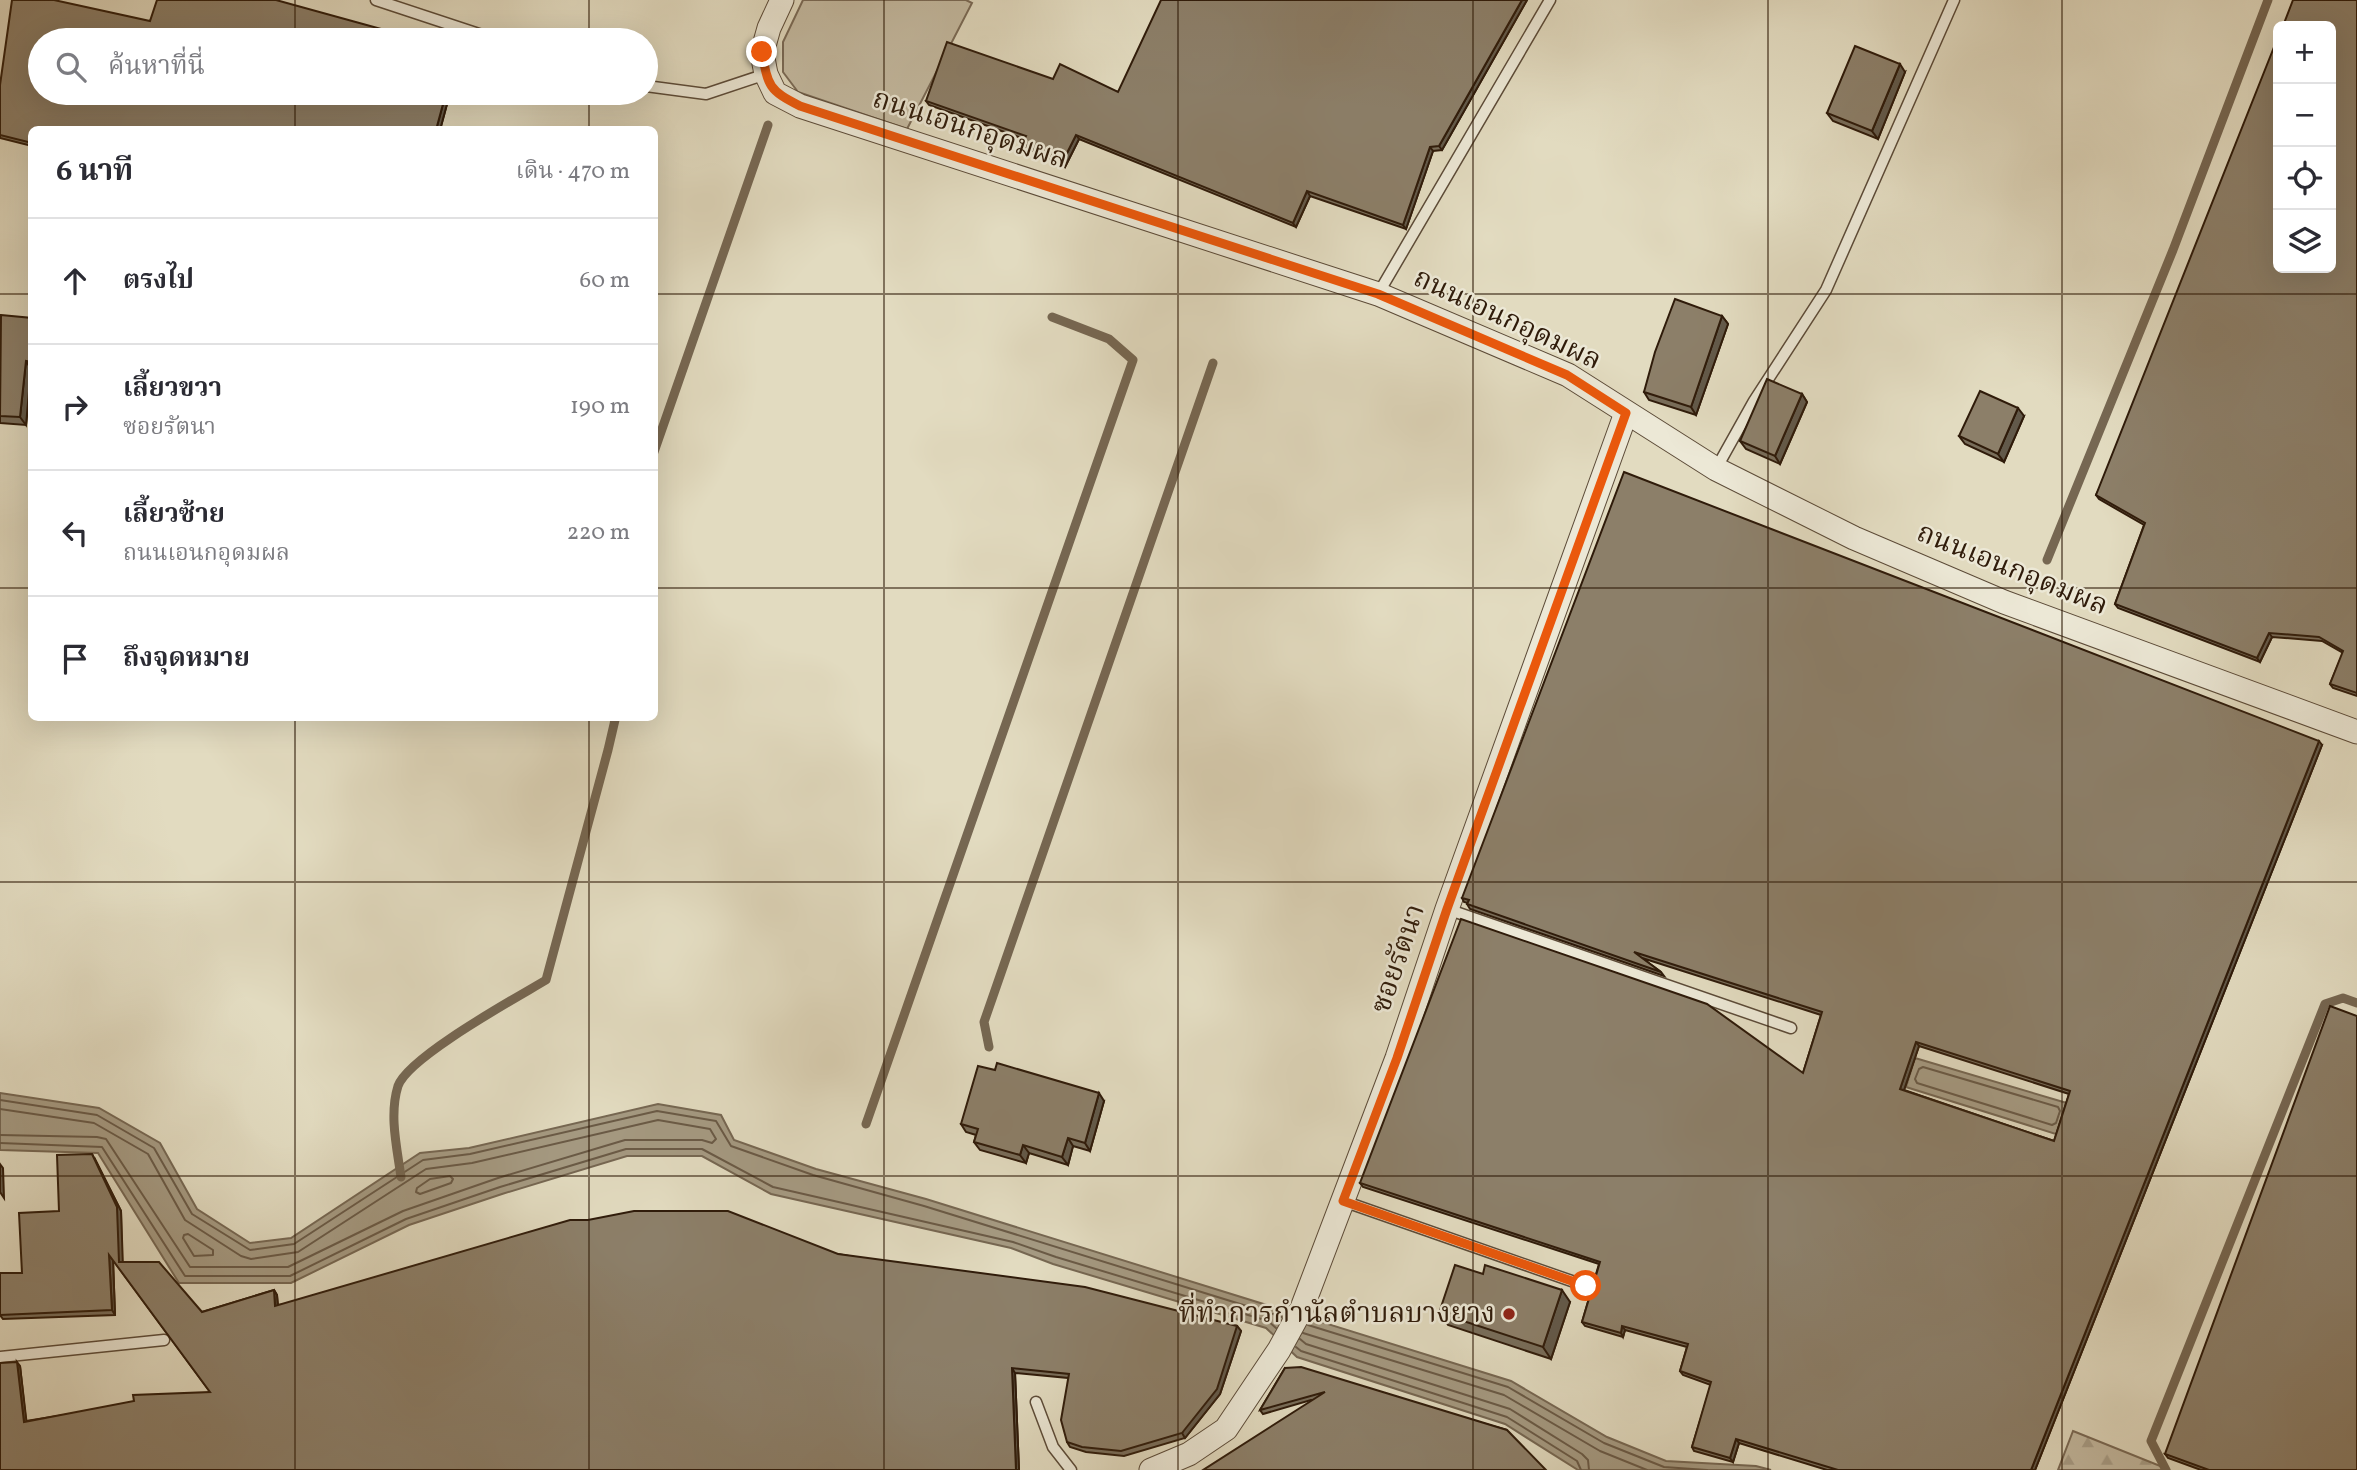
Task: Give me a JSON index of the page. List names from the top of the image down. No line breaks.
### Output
{"streets":{"street":["ถนนเอนกอุดมผล","ซอยรัตนา"]},"crossings":[["ถนนเอนกอุดมผล","ซอยรัตนา"]],"places":["ที่ทำการกำนัลตำบลบางยาง"],"page":{"map_buttons":["+","−"],"search":"ค้นหาที่นี่","heading":["6 นาที","เดิน · 470 m"],"list":[["ตรงไป","60 m"],["เลี้ยวขวา","ซอยรัตนา","190 m"],["เลี้ยวซ้าย","ถนนเอนกอุดมผล","220 m"],"ถึงจุดหมาย"]}}
